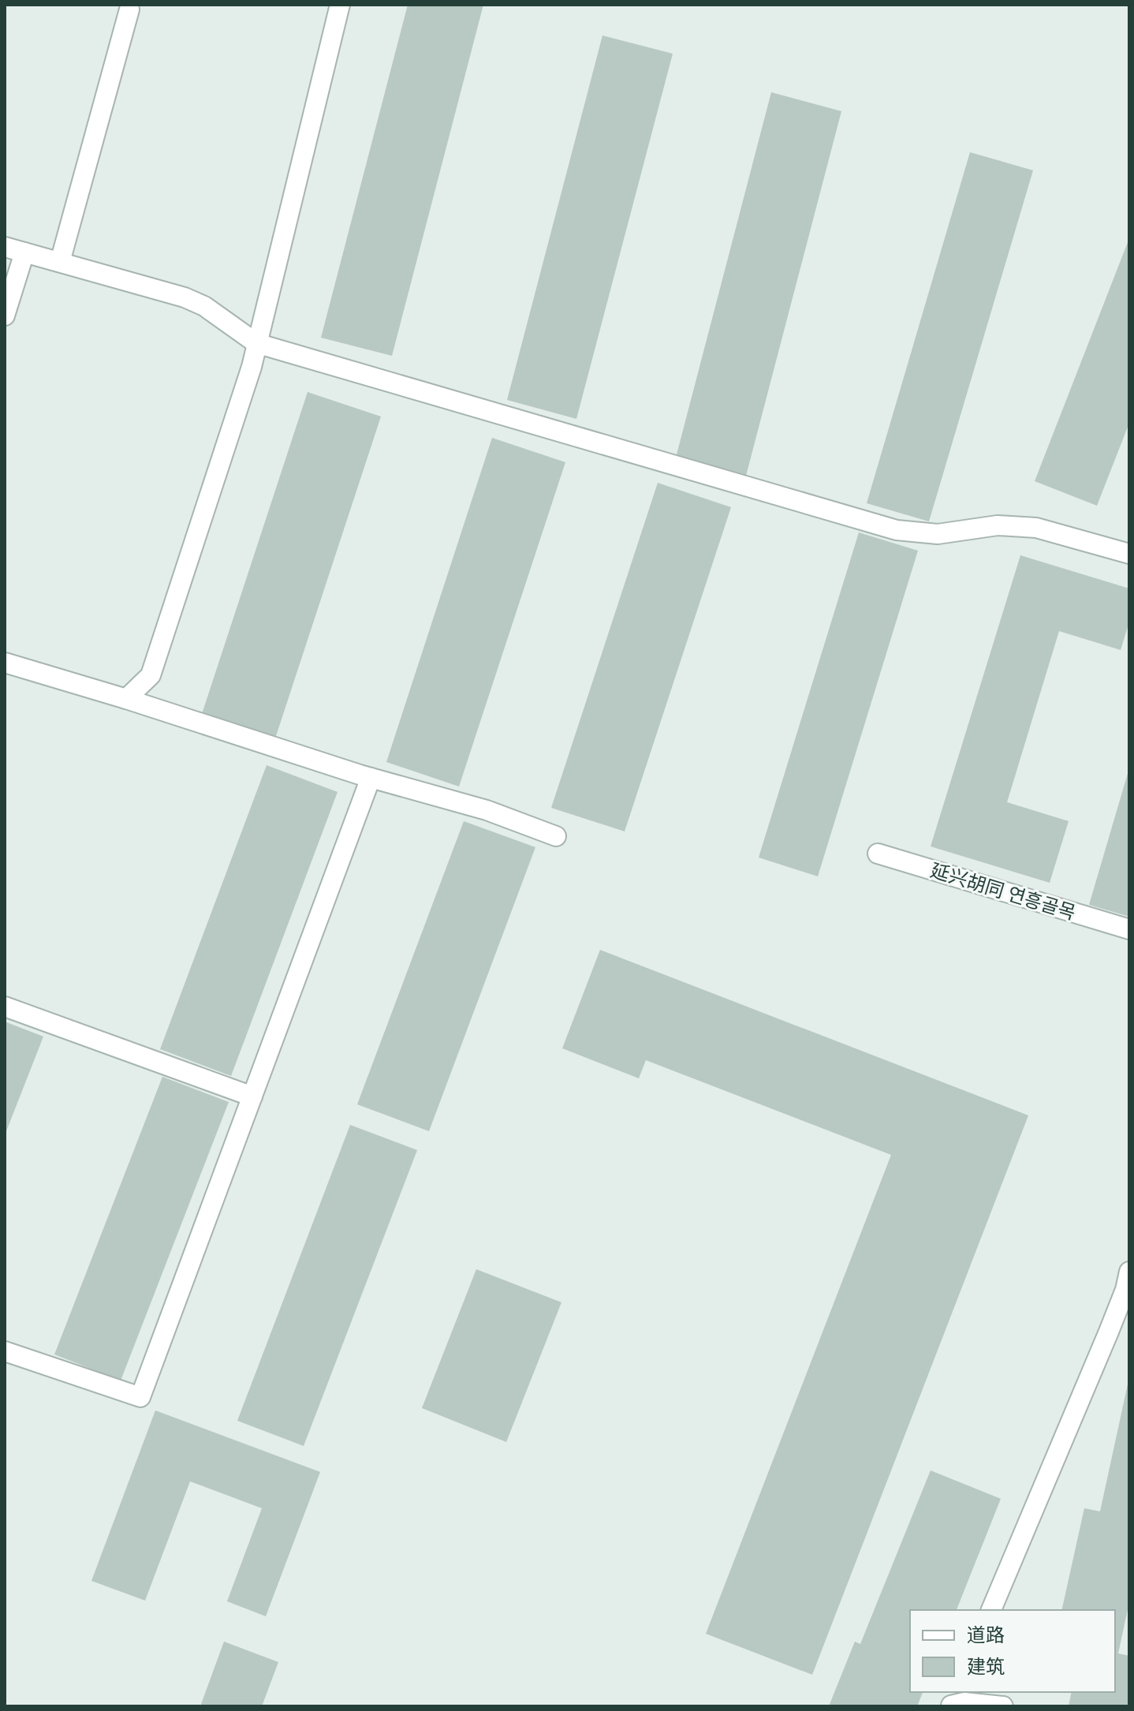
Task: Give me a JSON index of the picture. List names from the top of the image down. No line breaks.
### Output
{"streets":{"street":["延兴胡同 연흥골목"]},"legend":["道路","建筑"]}
